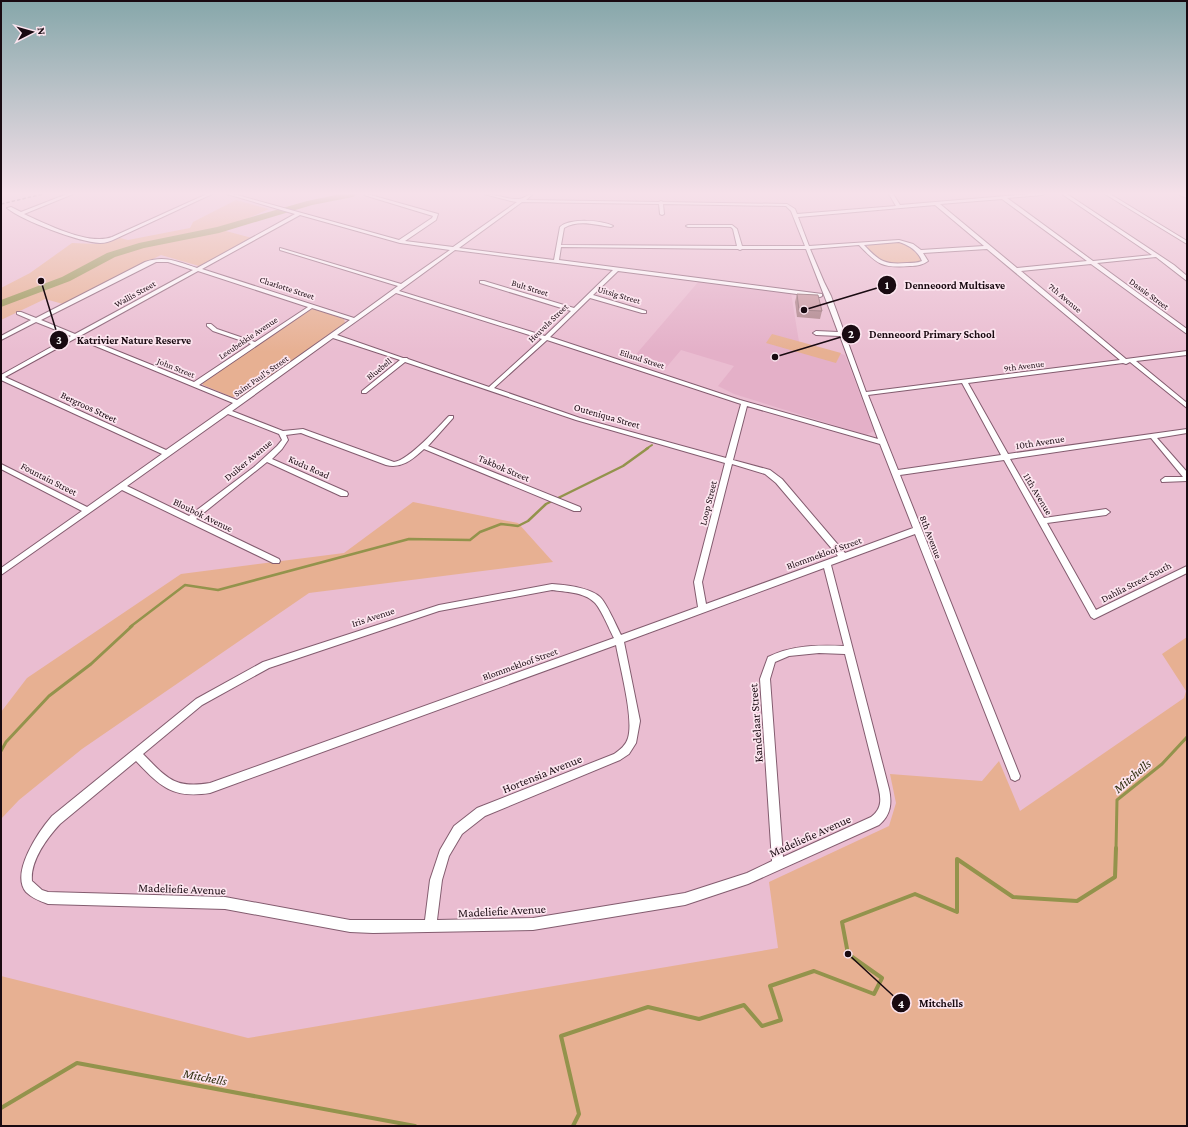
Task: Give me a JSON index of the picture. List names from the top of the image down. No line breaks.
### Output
{"streets":{"street":["Charlotte Street","Bult Street","Wallis Street","Dassie Street","Uitsig Street","7th Avenue","Heuvels Street","Leeubekkie Avenue","Eiland Street","9th Avenue","John Street","Bluebell","Saint Paul's Street","Bergroos Street","Outeniqua Street","10th Avenue","Duiker Avenue","Kudu Road","Takbok Street","Fountain Street","11th Avenue","Loop Street","Bloubok Avenue","8th Avenue","Blommekloof Street","Dahlia Street South","Iris Avenue","Kandelaar Street","Hortensia Avenue","Madeliefie Avenue"]},"crossings":[["Charlotte Street","Wallis Street"],["Charlotte Street","Leeubekkie Avenue"],["Charlotte Street","John Street"],["Charlotte Street","Saint Paul's Street"],["Bult Street","Heuvels Street"],["Wallis Street","John Street"],["Wallis Street","Bergroos Street"],["Uitsig Street","Heuvels Street"],["7th Avenue","9th Avenue"],["Heuvels Street","Eiland Street"],["Heuvels Street","Outeniqua Street"],["Leeubekkie Avenue","John Street"],["Eiland Street","Saint Paul's Street"],["Eiland Street","Loop Street"],["Eiland Street","8th Avenue"],["9th Avenue","11th Avenue"],["9th Avenue","8th Avenue"],["John Street","Saint Paul's Street"],["Bluebell","Outeniqua Street"],["Saint Paul's Street","Bergroos Street"],["Saint Paul's Street","Outeniqua Street"],["Saint Paul's Street","Duiker Avenue"],["Saint Paul's Street","Fountain Street"],["Saint Paul's Street","Bloubok Avenue"],["Outeniqua Street","Loop Street"],["Outeniqua Street","Blommekloof Street"],["10th Avenue","11th Avenue"],["10th Avenue","8th Avenue"],["Duiker Avenue","Kudu Road"],["Duiker Avenue","Bloubok Avenue"],["11th Avenue","Dahlia Street South"],["Loop Street","Blommekloof Street"],["8th Avenue","Blommekloof Street"],["Blommekloof Street","Iris Avenue"],["Blommekloof Street","Hortensia Avenue"],["Blommekloof Street","Madeliefie Avenue"],["Iris Avenue","Hortensia Avenue"],["Iris Avenue","Madeliefie Avenue"],["Kandelaar Street","Madeliefie Avenue"],["Hortensia Avenue","Madeliefie Avenue"]],"water":["Mitchells"],"places":["Katrivier Nature Reserve","Denneoord Multisave","Denneoord Primary School","Mitchells"],"north":"right"}
